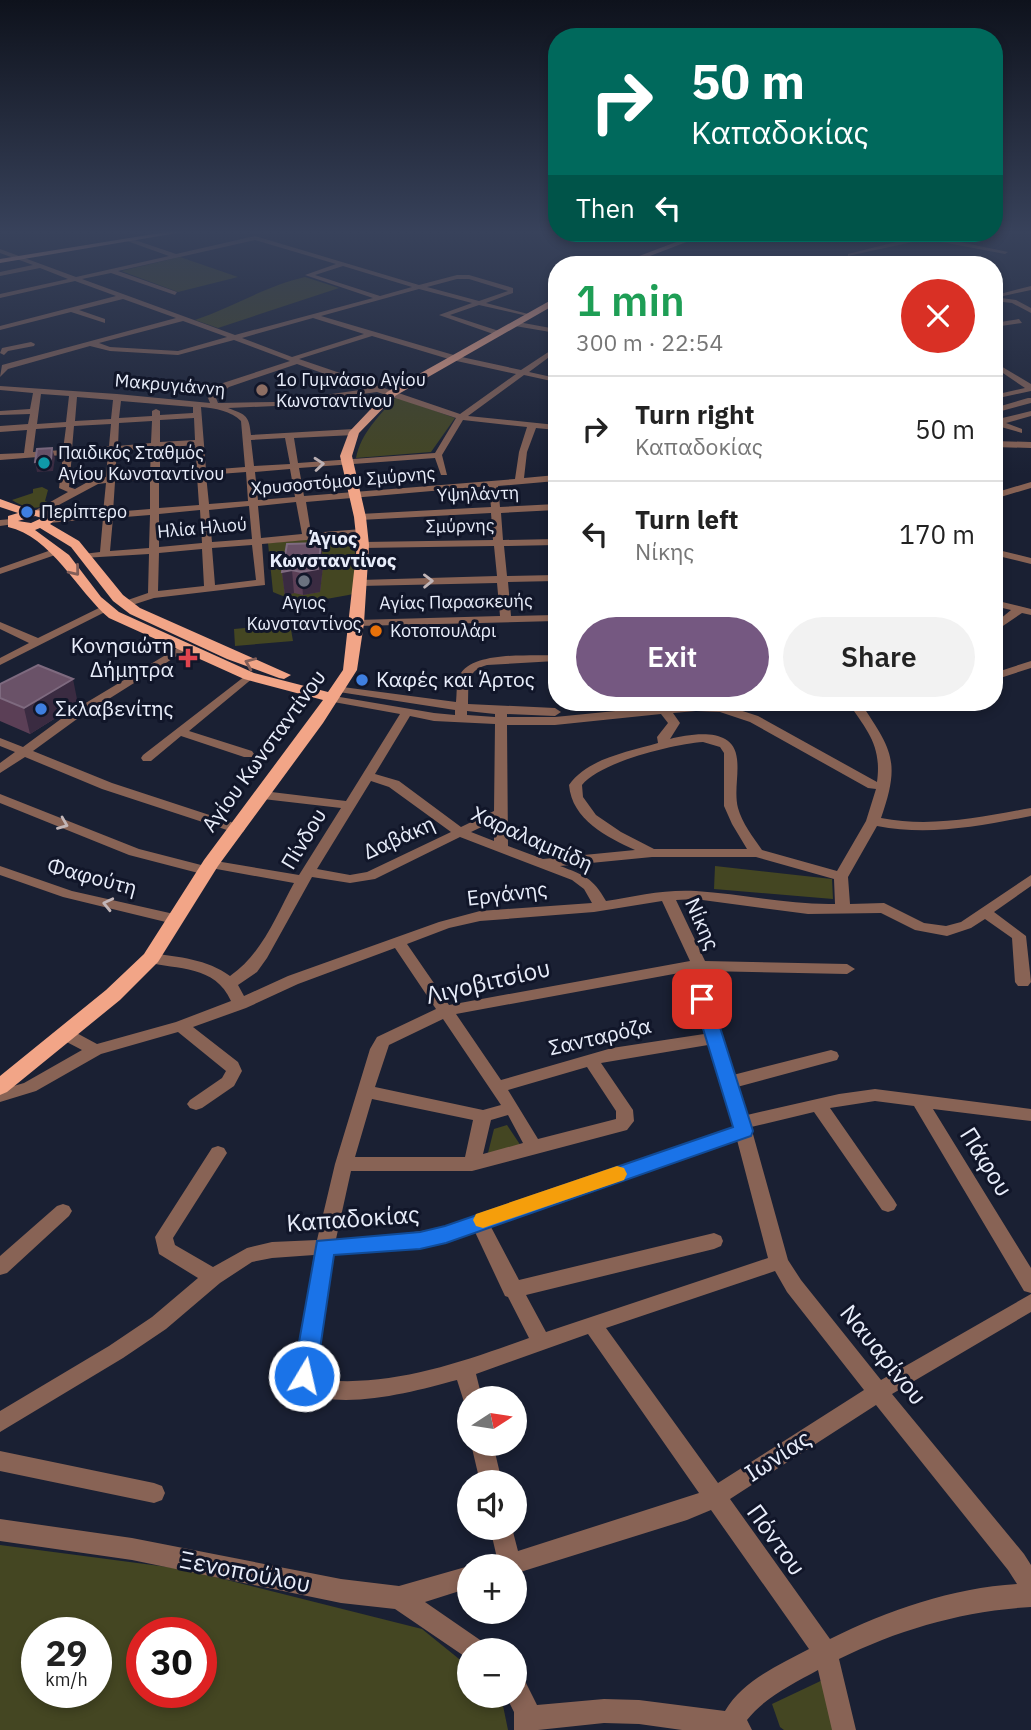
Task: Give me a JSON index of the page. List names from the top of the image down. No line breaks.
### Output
{"streets":{"main road":["Αγίου Κωνσταντίνου"],"street":["Μακρυγιάννη","Χρυσοστόμου Σμύρνης","Υψηλάντη","Σμύρνης","Ηλία Ηλιού","Αγίας Παρασκευής","Δαβάκη","Πίνδου","Χαραλαμπίδη","Φαφούτη","Εργάνης","Νίκης","Λιγοβιτσίου","Σανταρόζα","Πάφου","Καπαδοκίας","Ναυαρίνου","Ιωνίας","Πόντου","Ξενοπούλου"]},"crossings":[["Χρυσοστόμου Σμύρνης","Αγίου Κωνσταντίνου"],["Υψηλάντη","Αγίου Κωνσταντίνου"],["Σμύρνης","Ηλία Ηλιού"],["Σμύρνης","Αγίου Κωνσταντίνου"],["Ηλία Ηλιού","Αγίου Κωνσταντίνου"],["Αγίας Παρασκευής","Αγίου Κωνσταντίνου"],["Αγίου Κωνσταντίνου","Δαβάκη"],["Αγίου Κωνσταντίνου","Φαφούτη"],["Αγίου Κωνσταντίνου","Εργάνης"],["Δαβάκη","Πίνδου"],["Δαβάκη","Χαραλαμπίδη"],["Πίνδου","Χαραλαμπίδη"],["Χαραλαμπίδη","Εργάνης"],["Εργάνης","Νίκης"],["Νίκης","Λιγοβιτσίου"],["Νίκης","Σανταρόζα"],["Νίκης","Καπαδοκίας"],["Νίκης","Ναυαρίνου"],["Λιγοβιτσίου","Καπαδοκίας"],["Πάφου","Καπαδοκίας"],["Καπαδοκίας","Ναυαρίνου"],["Ναυαρίνου","Ιωνίας"],["Ιωνίας","Πόντου"]],"districts":["Άγιος Κωνσταντίνος"],"places":{"other":["1ο Γυμνάσιο Αγίου Κωνσταντίνου","Παιδικός Σταθμός Αγίου Κωνσταντίνου","Περίπτερο","Αγιος Κωνσταντίνος","Κοτοπουλάρι","Καφές και Άρτος","Σκλαβενίτης"],"health":["Κονησιώτη Δήμητρα"]},"north":"right","page":{"turn":["50 m","Καπαδοκίας"],"then":"Then","heading":["1 min","300 m · 22:54"],"list":[{"name":"Turn right","note":"Καπαδοκίας","value":"50 m"},{"name":"Turn left","note":"Νίκης","value":"170 m"}],"buttons":["Exit","Share"],"map_buttons":["+","−"],"speed":"29 km/h","limit":"30"}}
